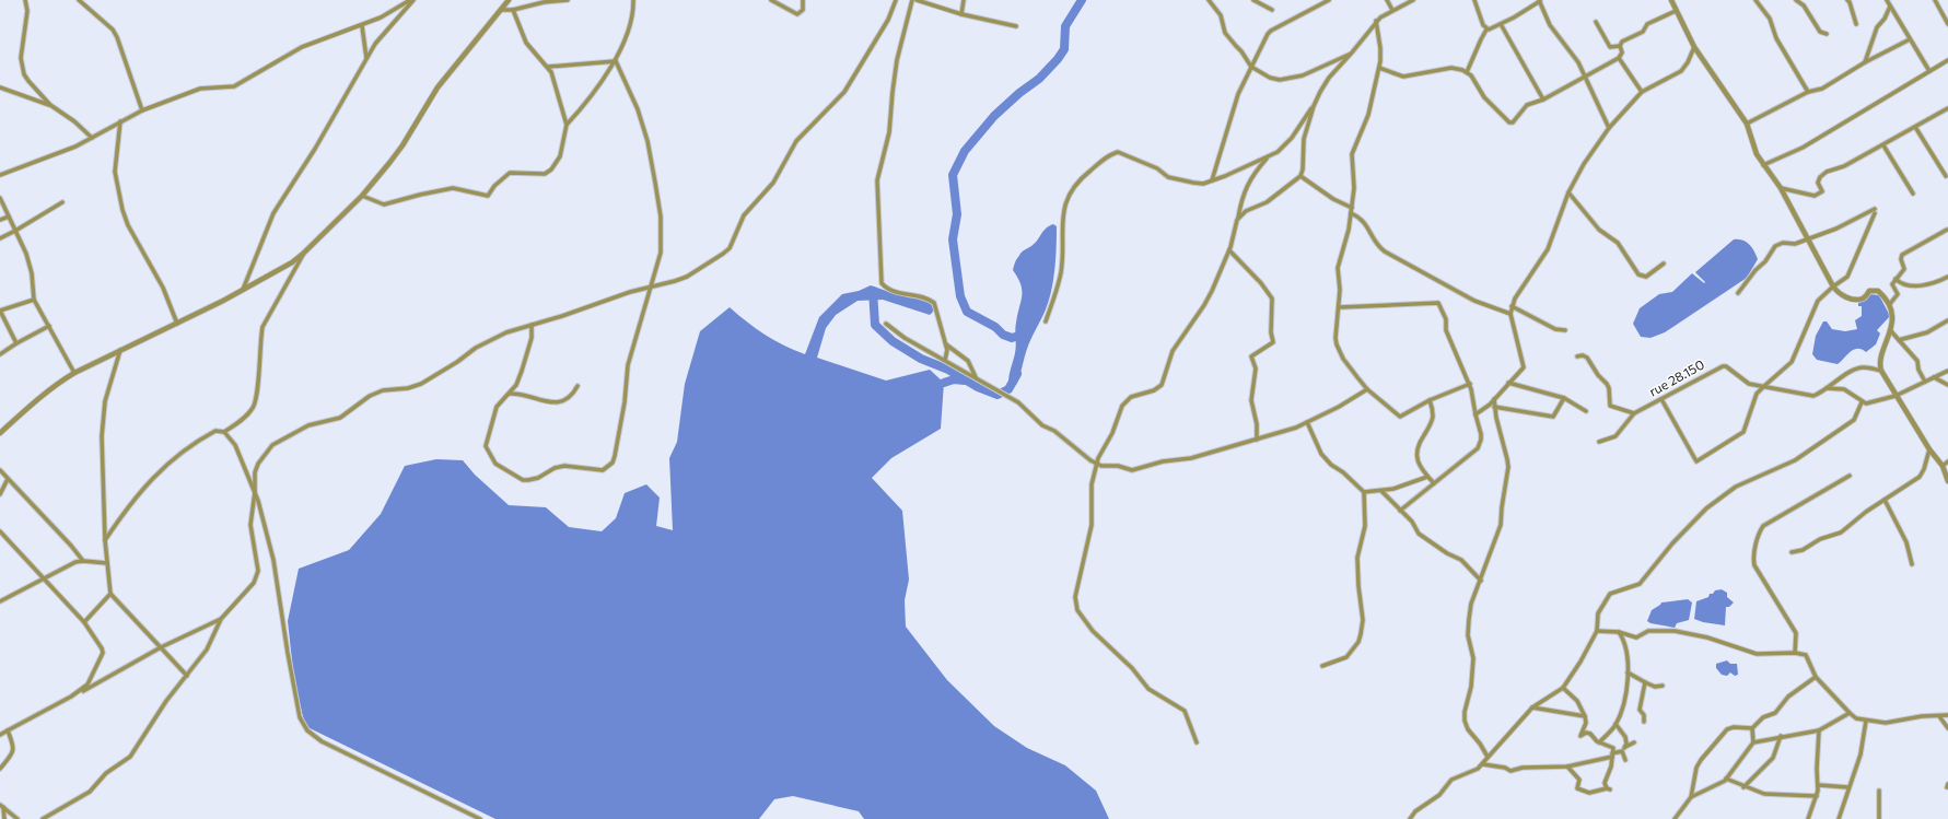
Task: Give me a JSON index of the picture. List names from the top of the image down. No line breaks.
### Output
{"streets":{"street":["rue 28.150"]}}
